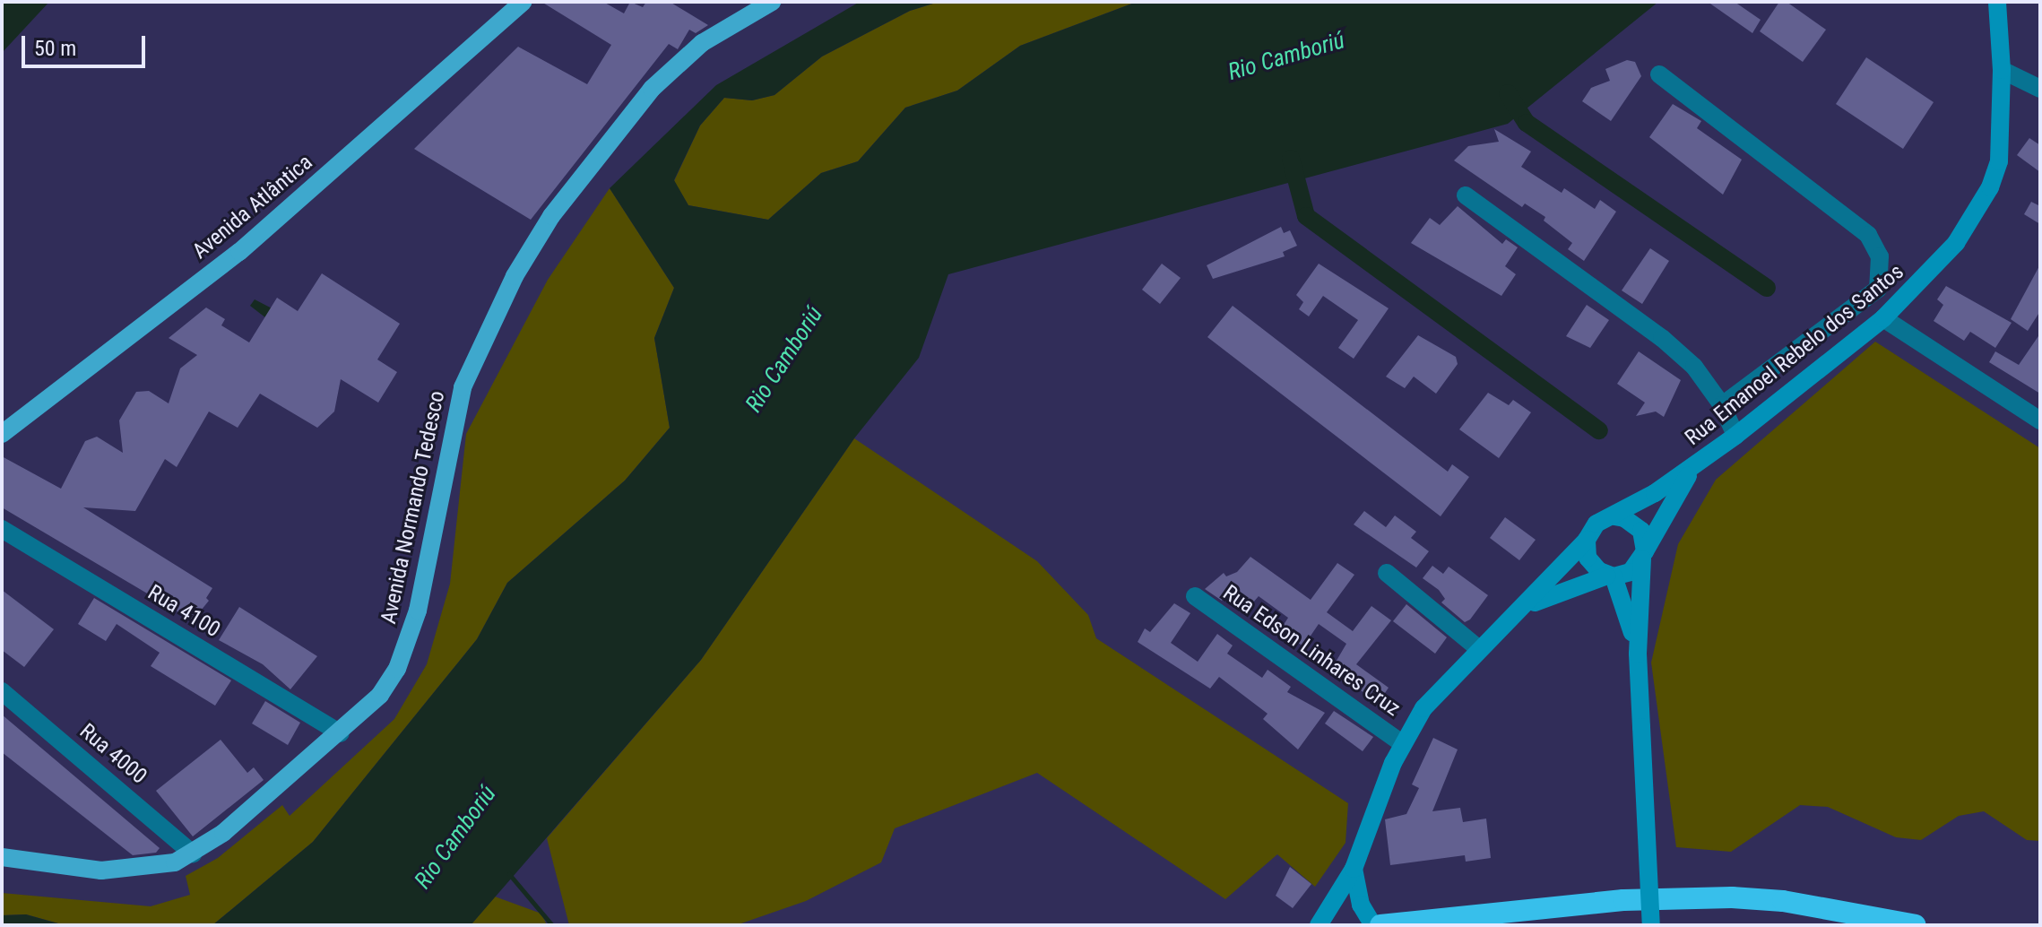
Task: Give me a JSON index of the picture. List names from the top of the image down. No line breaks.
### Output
{"streets":{"main road":["Avenida Atlântica","Rua Emanoel Rebelo dos Santos","Avenida Normando Tedesco"],"street":["Rua 4100","Rua Edson Linhares Cruz","Rua 4000"]},"crossings":[["Avenida Normando Tedesco","Rua 4100"],["Avenida Normando Tedesco","Rua 4000"]],"water":["Rio Camboriú"],"scale_bar":"50 m"}
